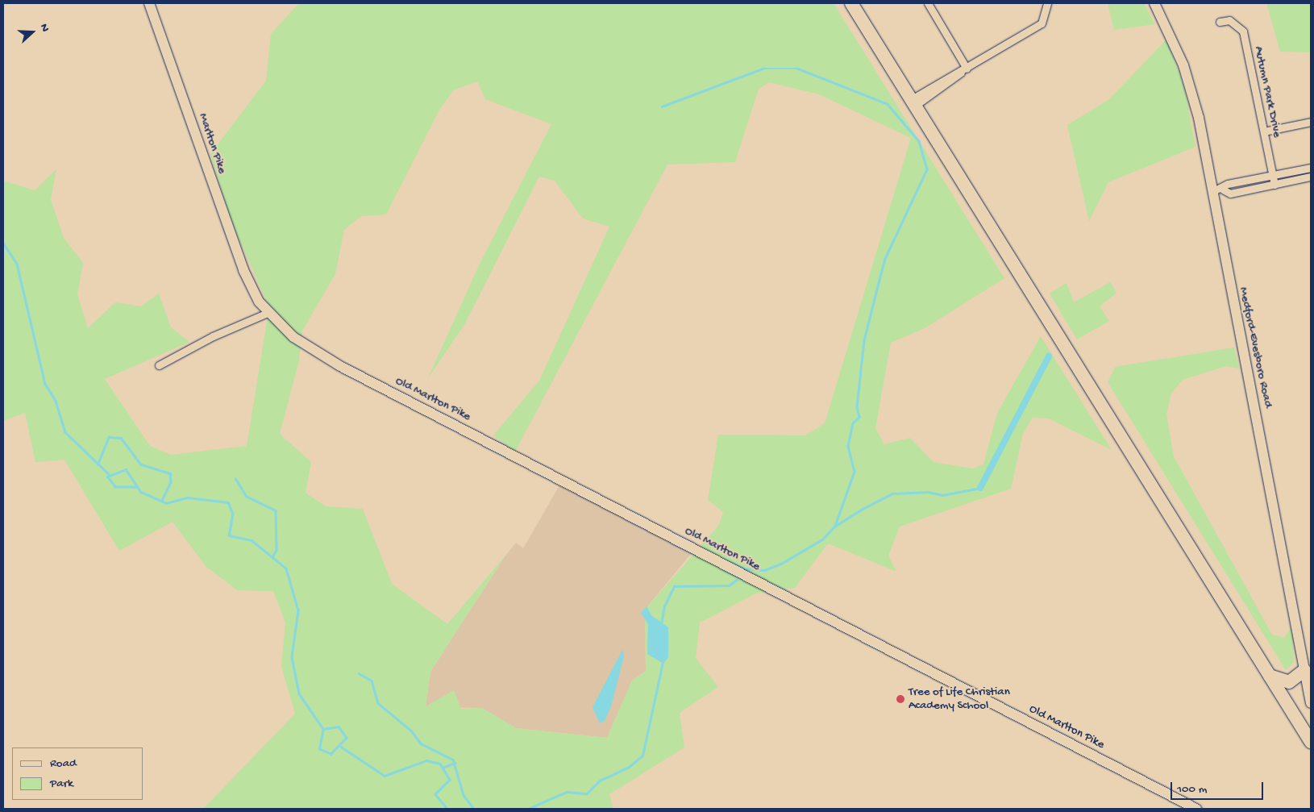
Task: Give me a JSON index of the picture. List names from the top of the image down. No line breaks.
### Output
{"streets":{"street":["Autumn Park Drive","Marlton Pike","Medford-Evesboro Road","Old Marlton Pike"]},"crossings":[["Marlton Pike","Old Marlton Pike"]],"places":["Tree of Life Christian Academy School"],"legend":["Road","Park"],"scale_bar":"100 m","north":"right"}
